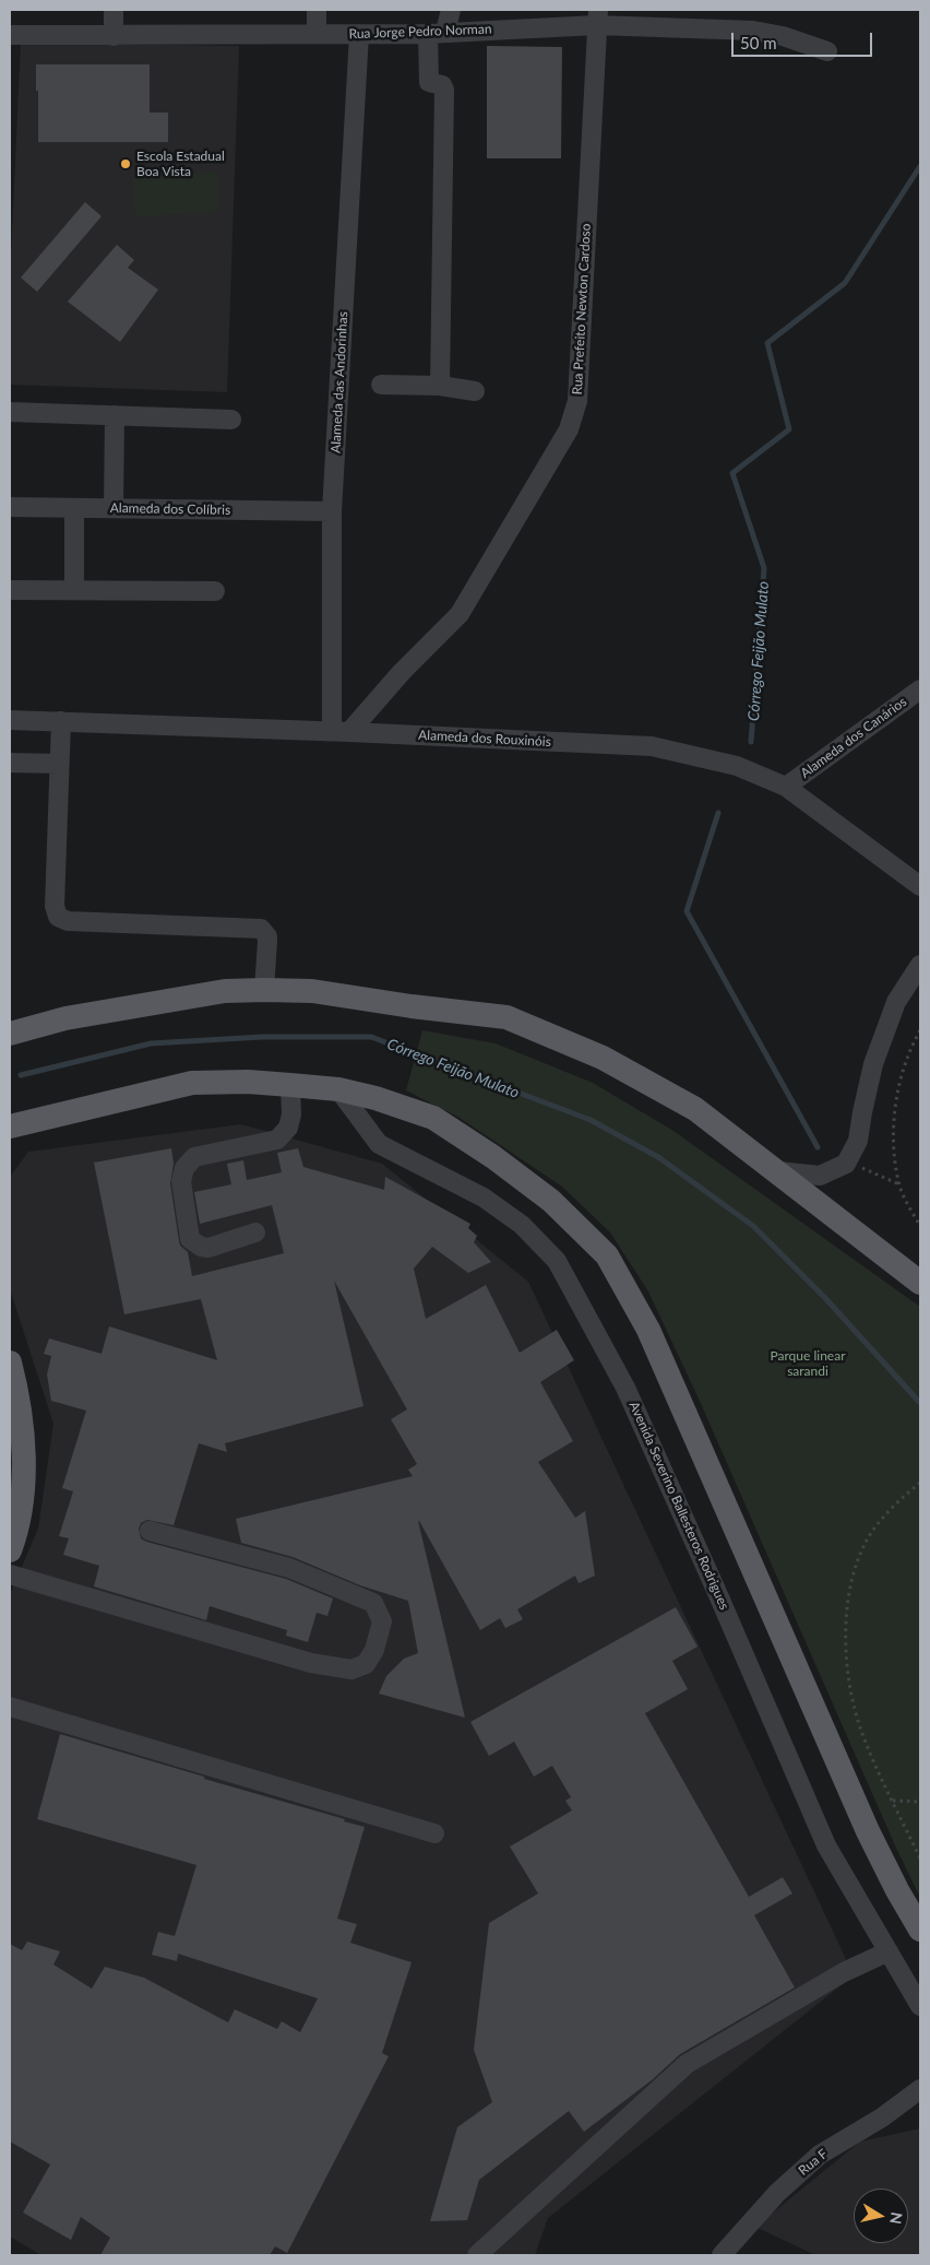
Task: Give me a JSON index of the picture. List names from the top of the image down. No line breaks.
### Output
{"streets":{"street":["Rua Jorge Pedro Norman","Rua Prefeito Newton Cardoso","Alameda das Andorinhas","Alameda dos Colíbris","Alameda dos Canários","Alameda dos Rouxinóis","Avenida Severino Ballesteros Rodrigues","Rua F"]},"crossings":[["Rua Jorge Pedro Norman","Rua Prefeito Newton Cardoso"],["Rua Jorge Pedro Norman","Alameda das Andorinhas"],["Rua Prefeito Newton Cardoso","Alameda das Andorinhas"],["Rua Prefeito Newton Cardoso","Alameda dos Rouxinóis"],["Alameda das Andorinhas","Alameda dos Colíbris"],["Alameda das Andorinhas","Alameda dos Rouxinóis"],["Alameda dos Canários","Alameda dos Rouxinóis"]],"water":["Córrego Feijão Mulato"],"parks":["Parque linear sarandi"],"places":["Escola Estadual Boa Vista"],"scale_bar":"50 m","north":"right"}
